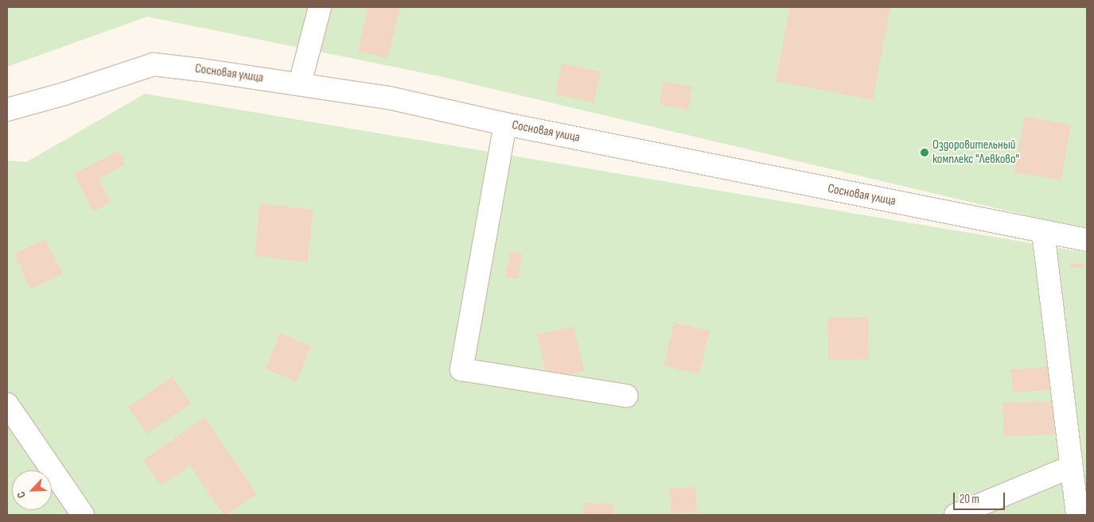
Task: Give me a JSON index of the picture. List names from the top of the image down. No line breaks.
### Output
{"streets":{"street":["Сосновая улица"]},"places":["Оздоровительный комплекс \"Левково\""],"scale_bar":"20 m","north":"bottom left"}
